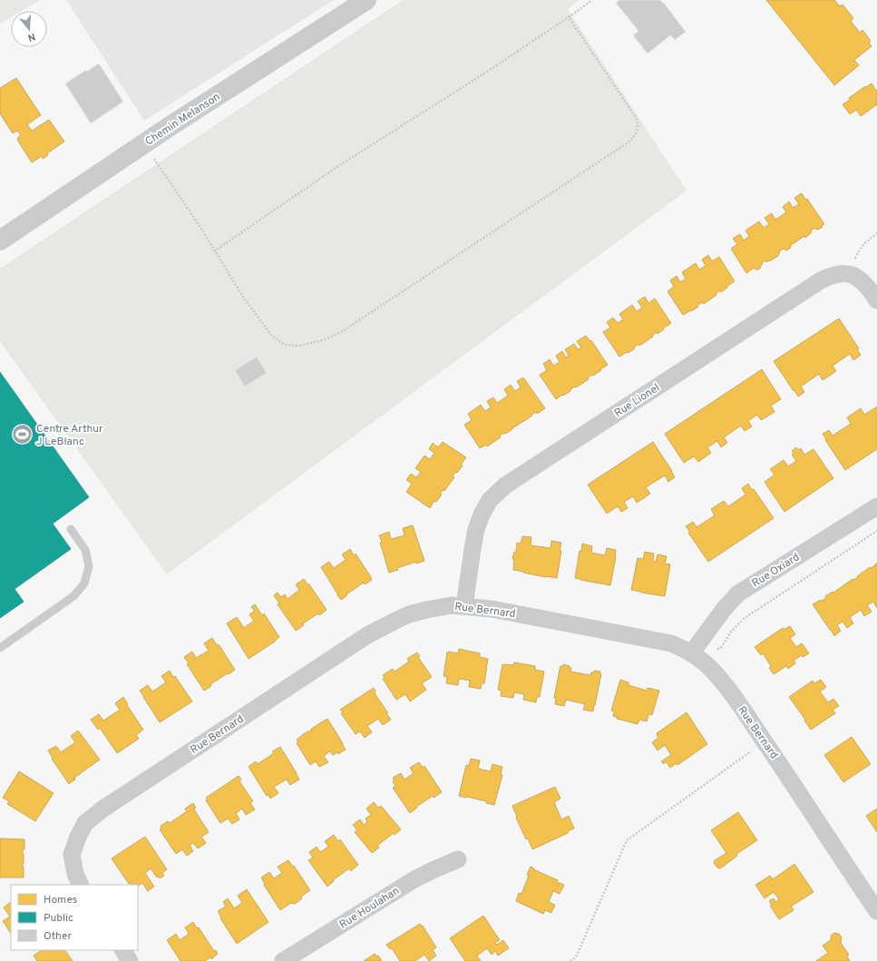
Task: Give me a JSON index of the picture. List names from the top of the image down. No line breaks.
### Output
{"streets":{"street":["Chemin Melanson","Rue Lionel","Rue Oxiard","Rue Bernard","Rue Houlahan"]},"crossings":[["Rue Lionel","Rue Bernard"],["Rue Oxiard","Rue Bernard"]],"places":{"sports":["Centre Arthur J LeBlanc"]},"legend":["Homes","Public","Other"],"north":"bottom"}
